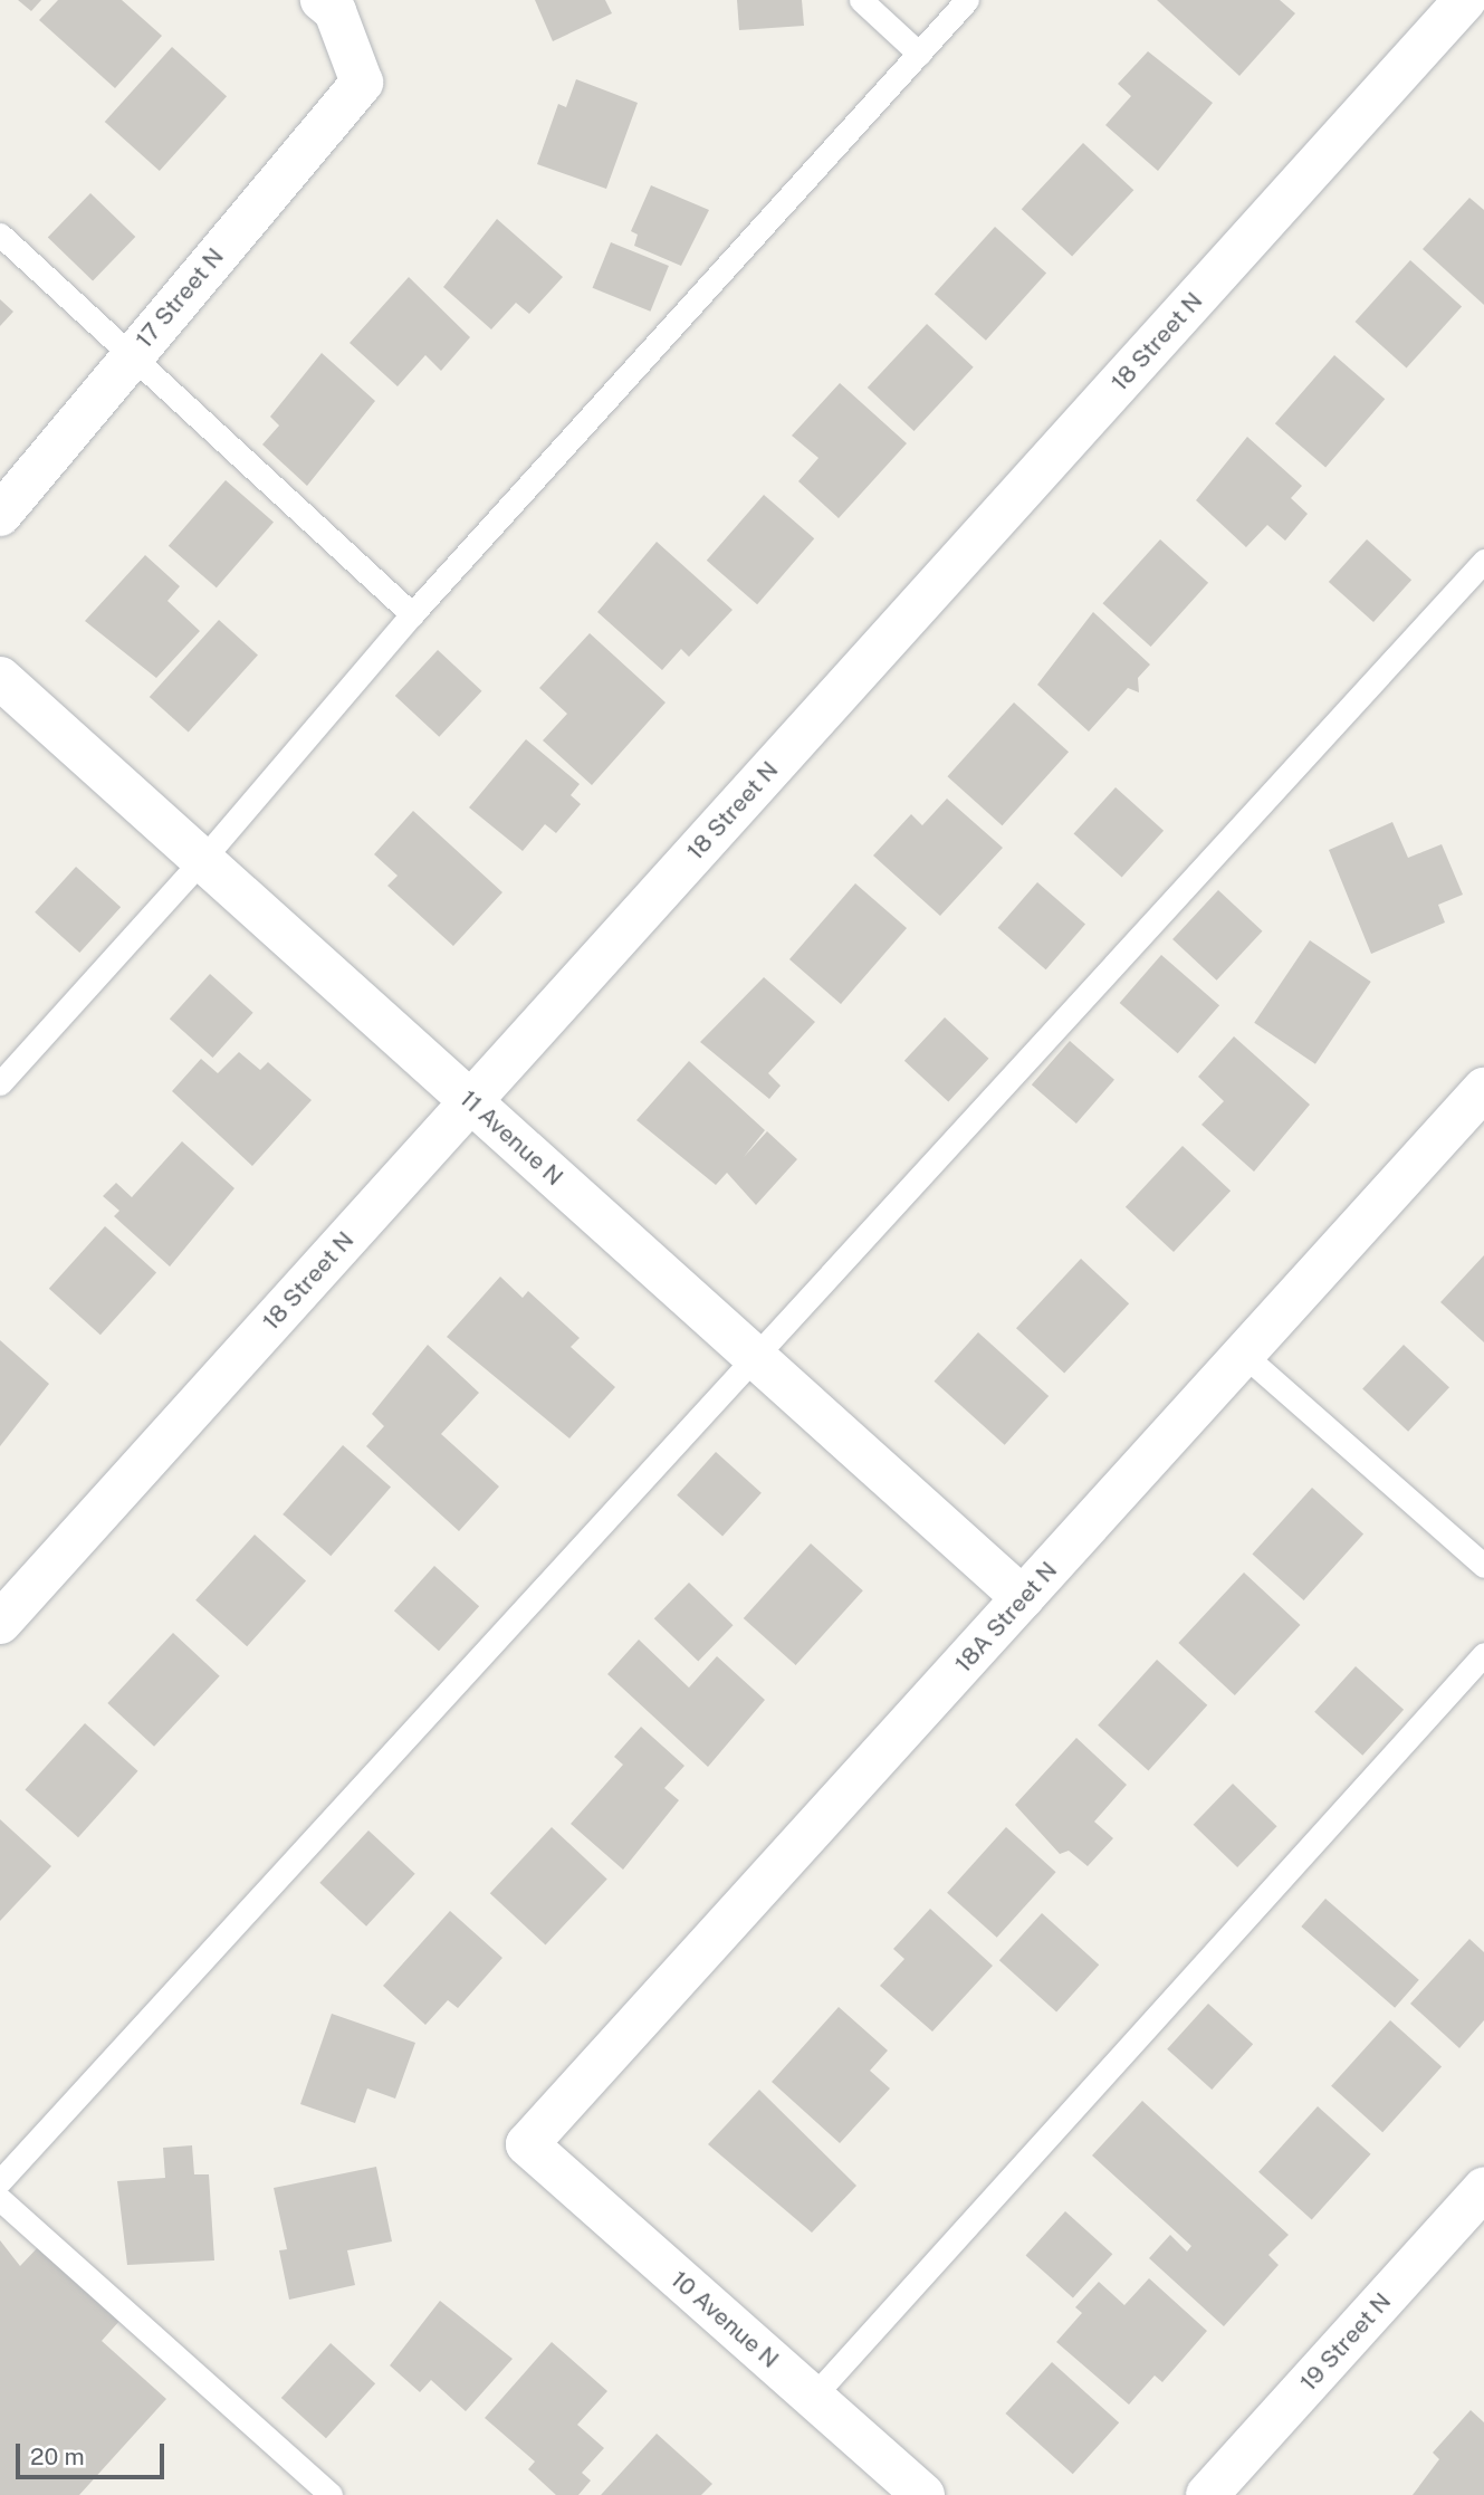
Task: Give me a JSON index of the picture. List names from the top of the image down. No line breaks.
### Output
{"streets":{"street":["17 Street N","18 Street N","11 Avenue N","18A Street N","10 Avenue N","19 Street N"]},"crossings":[["18 Street N","11 Avenue N"],["11 Avenue N","18A Street N"],["18A Street N","10 Avenue N"]],"scale_bar":"20 m"}
